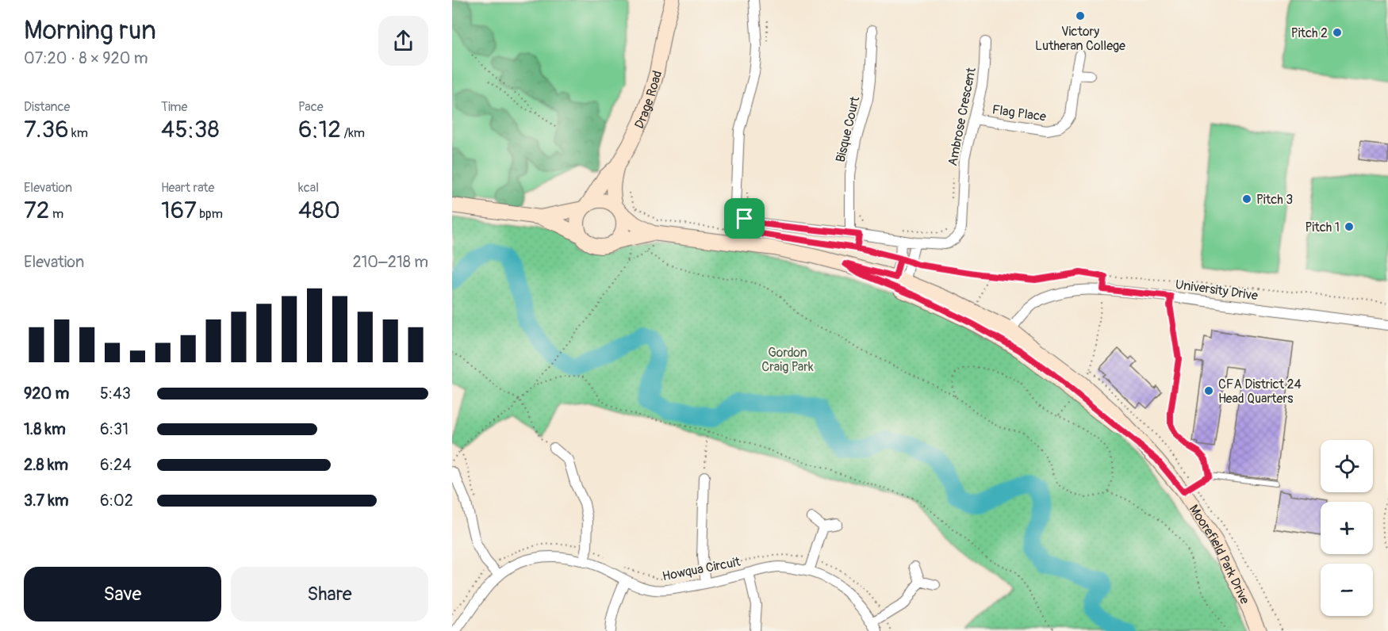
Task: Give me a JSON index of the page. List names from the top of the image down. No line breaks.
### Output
{"streets":{"main road":["Drage Road","Moorefield Park Drive"],"street":["Flag Place","Ambrose Crescent","Bisque Court","University Drive","Howqua Circuit"]},"crossings":[["Flag Place","Ambrose Crescent"],["Ambrose Crescent","Bisque Court"],["University Drive","Moorefield Park Drive"]],"parks":["Gordon Craig Park"],"places":["Victory Lutheran College","Pitch 2","Pitch 3","Pitch 1","CFA District 24 Head Quarters"],"page":{"heading":["Morning run","07:20 · 8 × 920 m"],"stats":[["Distance","7.36 km"],["Time","45:38"],["Pace","6:12 /km"],["Elevation","72 m"],["Heart rate","167 bpm"],["kcal","480"]],"chart":["Elevation","210–218 m"],"list":[{"name":"920 m","note":"5:43"},{"name":"1.8 km","note":"6:31"},{"name":"2.8 km","note":"6:24"},{"name":"3.7 km","note":"6:02"}],"map_buttons":["+","−"],"buttons":["Save","Share"]}}
